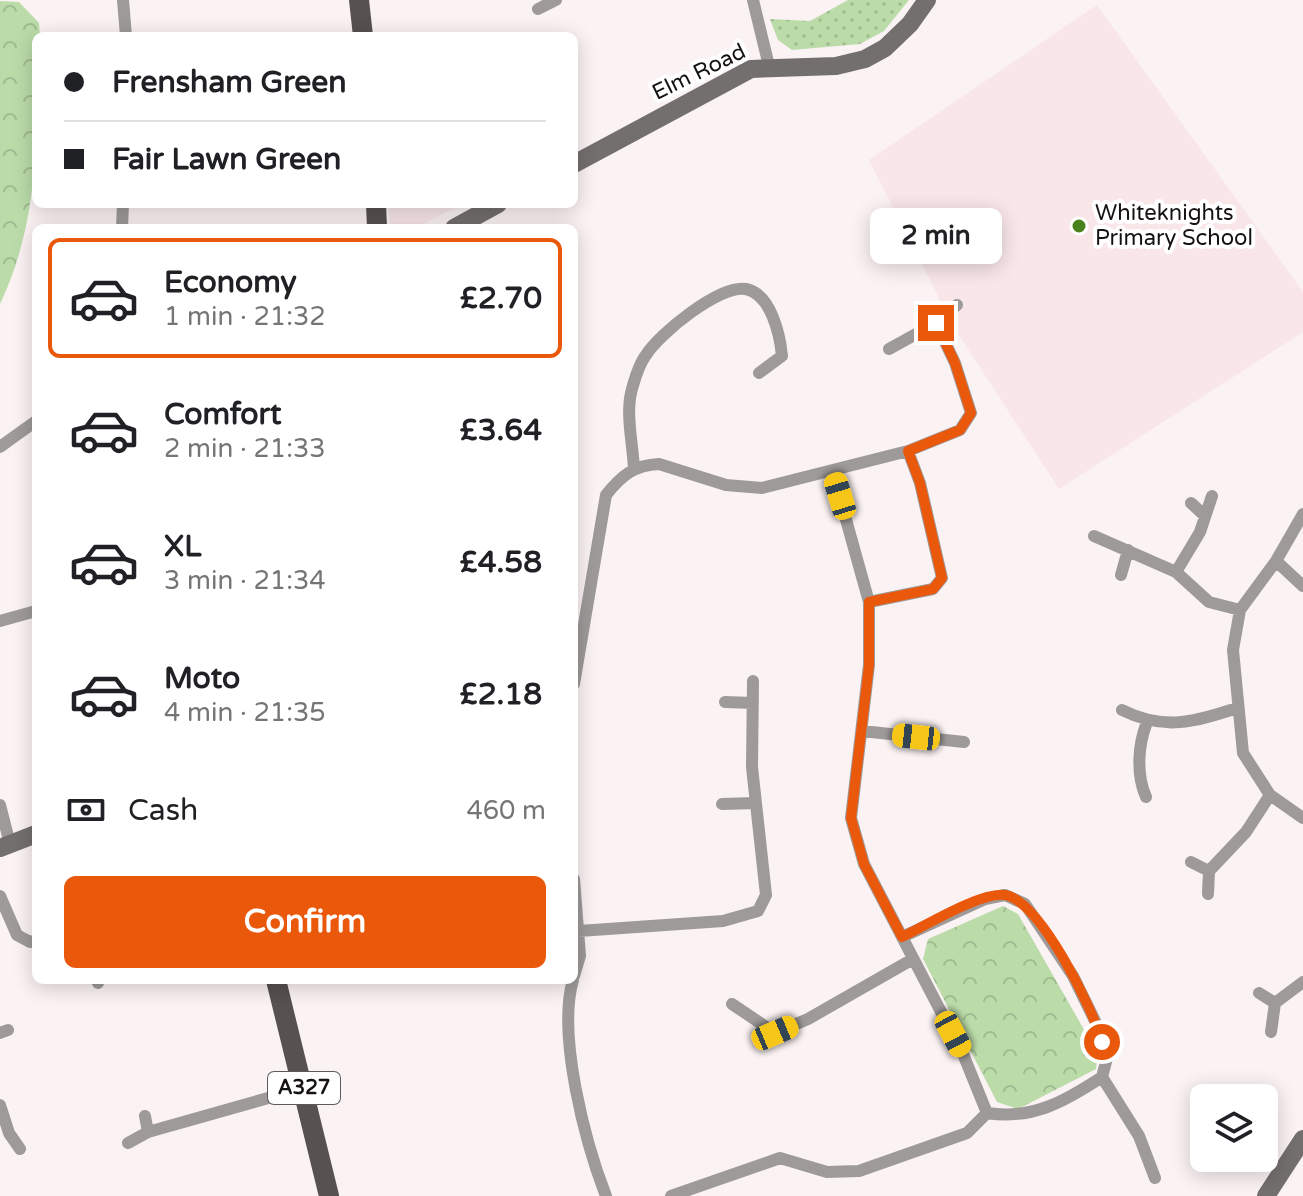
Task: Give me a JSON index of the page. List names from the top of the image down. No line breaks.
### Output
{"streets":{"main road":["Elm Road","A327"]},"places":["Whiteknights Primary School"],"page":{"banner":["Frensham Green","Fair Lawn Green"],"bubble":"2 min","list":[{"name":"Economy","note":"1 min · 21:32","value":"£2.70"},{"name":"Comfort","note":"2 min · 21:33","value":"£3.64"},{"name":"XL","note":"3 min · 21:34","value":"£4.58"},{"name":"Moto","note":"4 min · 21:35","value":"£2.18"}],"pay":["Cash","460 m"],"buttons":"Confirm"}}
